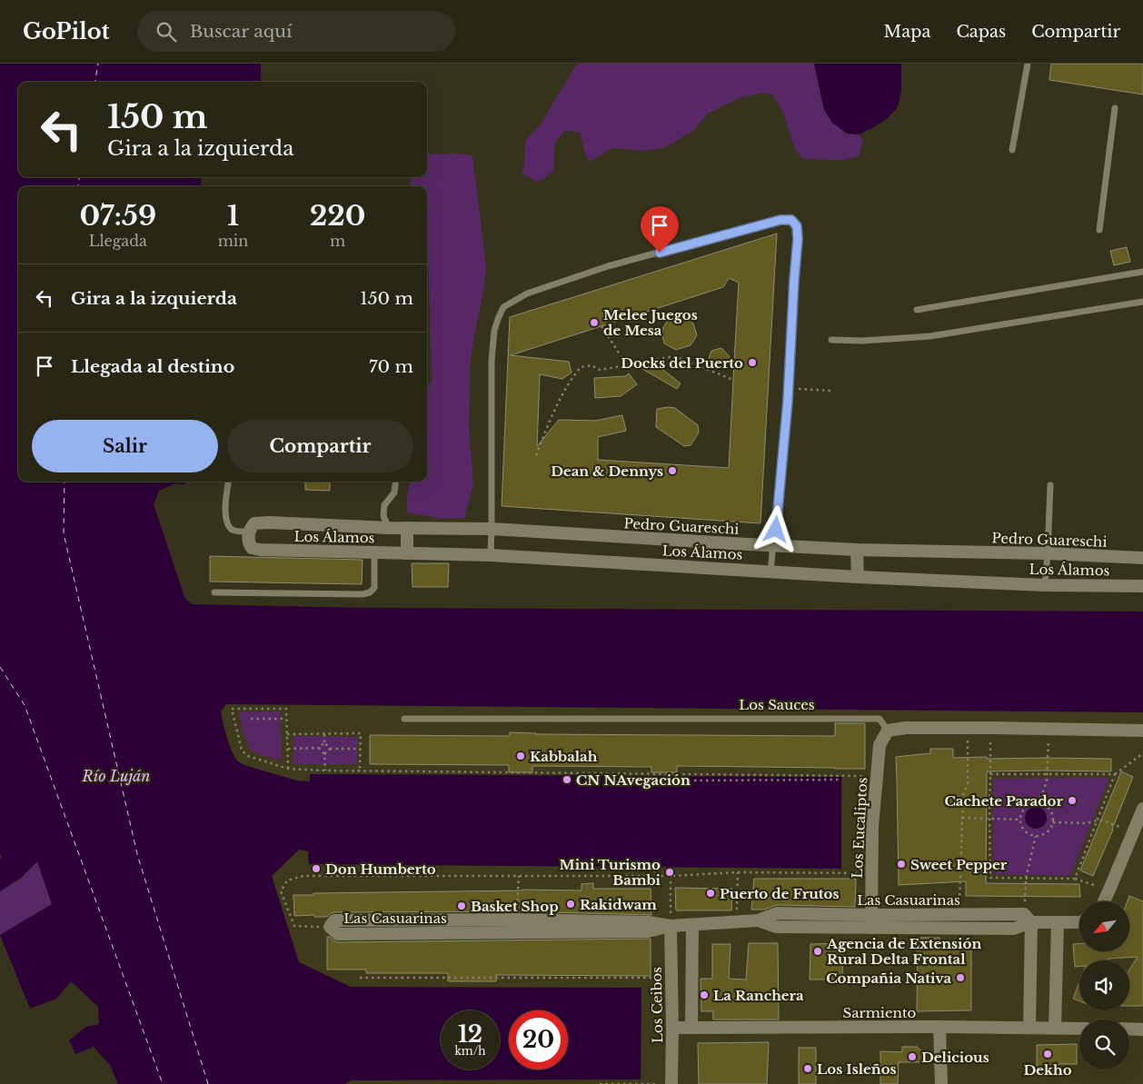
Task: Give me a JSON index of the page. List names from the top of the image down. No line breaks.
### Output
{"streets":{"street":["Pedro Guareschi","Los Álamos","Los Eucaliptos","Las Casuarinas","Los Ceibos","Sarmiento"],"lane":["Los Sauces"]},"crossings":[["Pedro Guareschi","Los Álamos"],["Los Sauces","Los Eucaliptos"],["Los Eucaliptos","Las Casuarinas"],["Las Casuarinas","Los Ceibos"],["Los Ceibos","Sarmiento"]],"water":["Río Luján"],"places":["Melee Juegos de Mesa","Docks del Puerto","Dean & Dennys","Kabbalah","CN NAvegación","Cachete Parador","Sweet Pepper","Don Humberto","Mini Turismo Bambi","Puerto de Frutos","Rakidwam","Basket Shop","Agencia de Extensión Rural Delta Frontal","Compañia Nativa","La Ranchera","Dekho","Delicious","Los Isleños"],"north":"bottom left","page":{"header":"GoPilot","search":"Buscar aquí","nav":["Mapa","Capas","Compartir"],"turn":["150 m","Gira a la izquierda"],"eta":["07:59","Llegada","1","min","220","m"],"list":[{"name":"Gira a la izquierda","value":"150 m"},{"name":"Llegada al destino","value":"70 m"}],"buttons":["Salir","Compartir"],"speed":"12 km/h","limit":"20"}}
